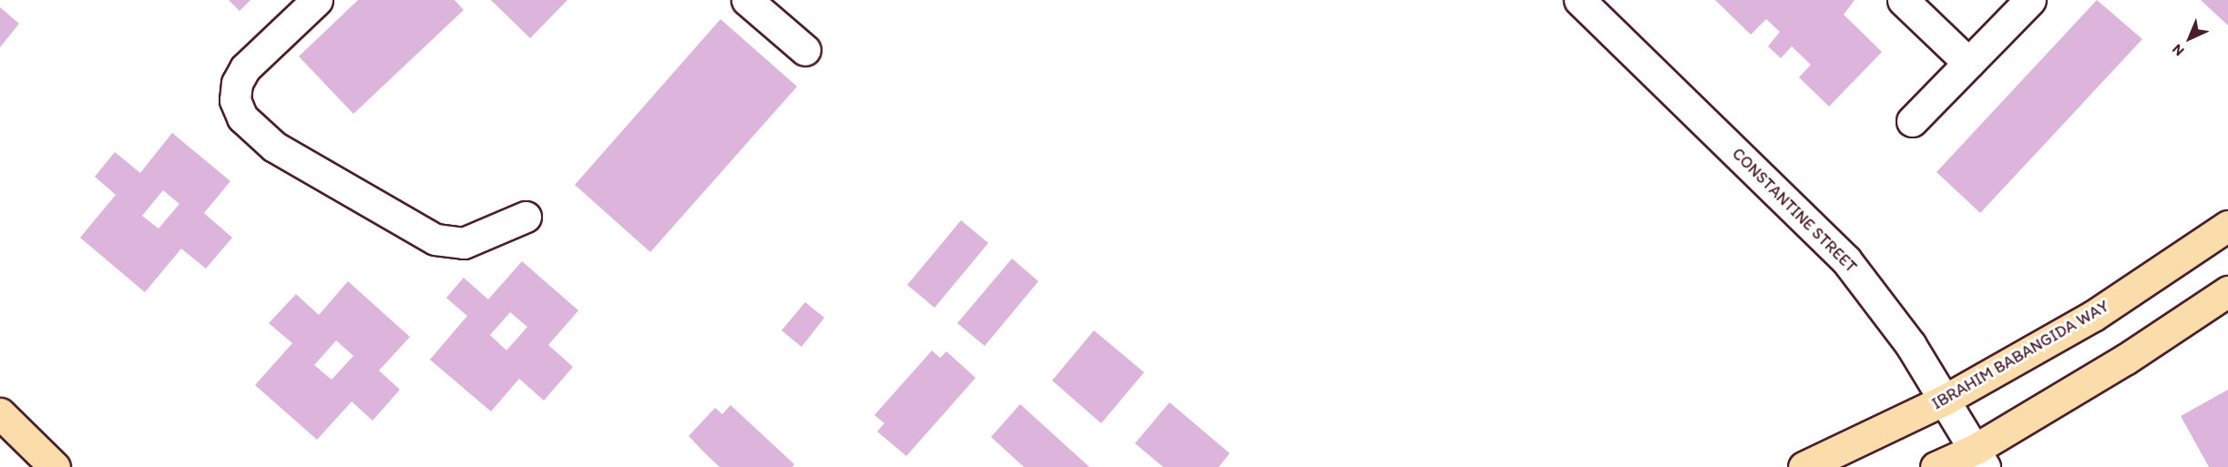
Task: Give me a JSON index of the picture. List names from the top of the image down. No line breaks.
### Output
{"streets":{"main road":["IBRAHIM BABANGIDA WAY"],"street":["CONSTANTINE STREET"]},"crossings":[["CONSTANTINE STREET","IBRAHIM BABANGIDA WAY"]],"north":"bottom left"}
